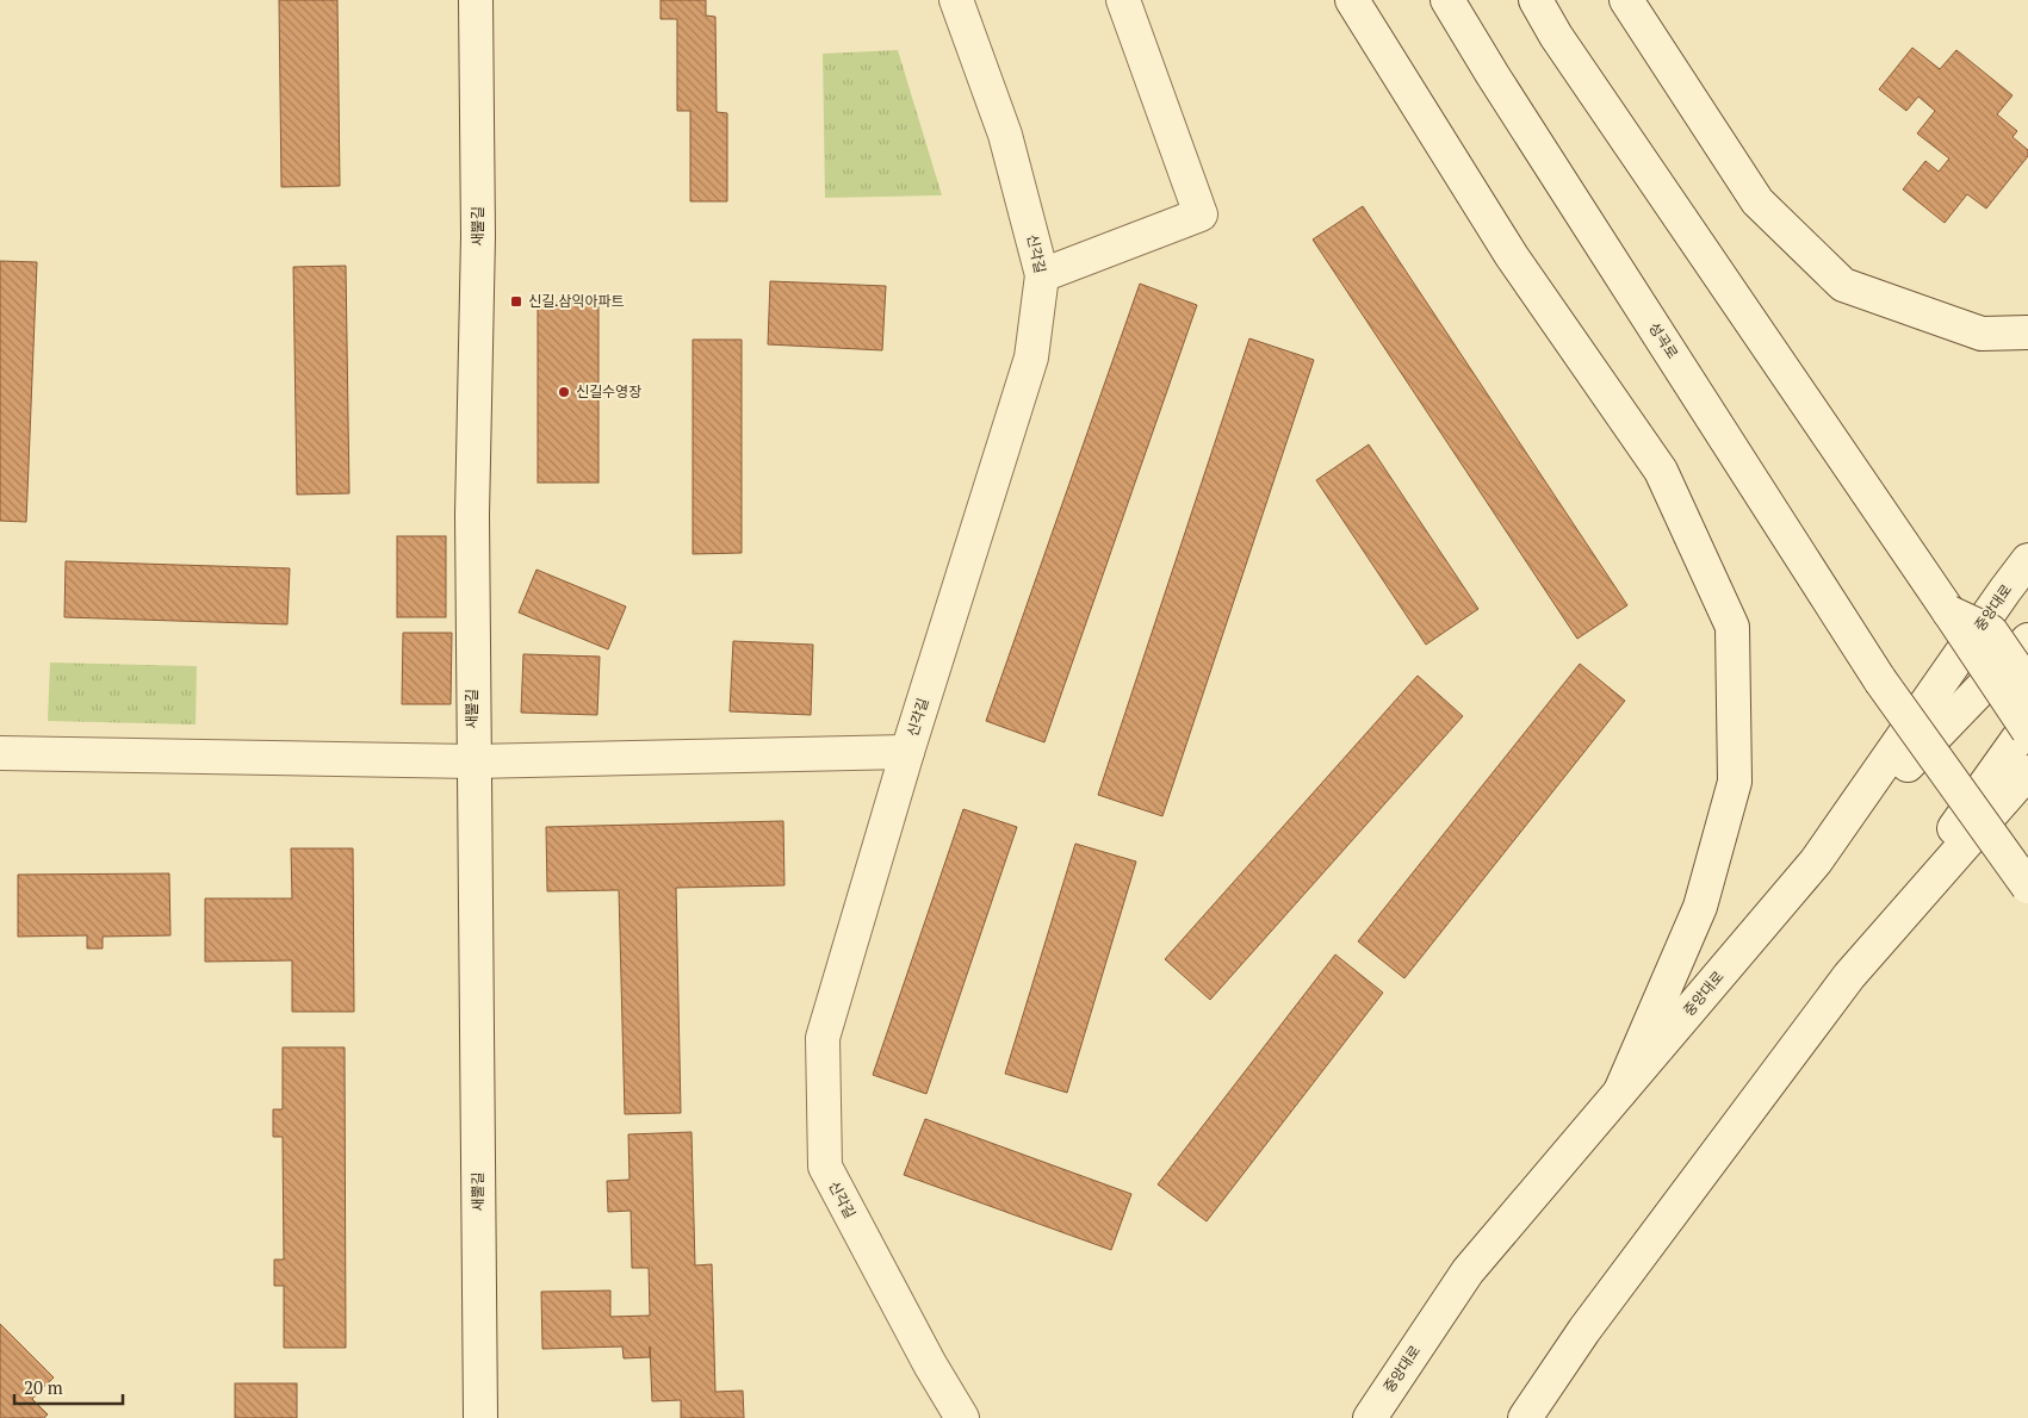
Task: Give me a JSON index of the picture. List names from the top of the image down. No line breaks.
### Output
{"streets":{"main road":["새뿔길","신각길","성곡로","중앙대로"]},"places":{"transit":["신길.삼익아파트"],"other":["신길수영장"]},"scale_bar":"20 m"}
